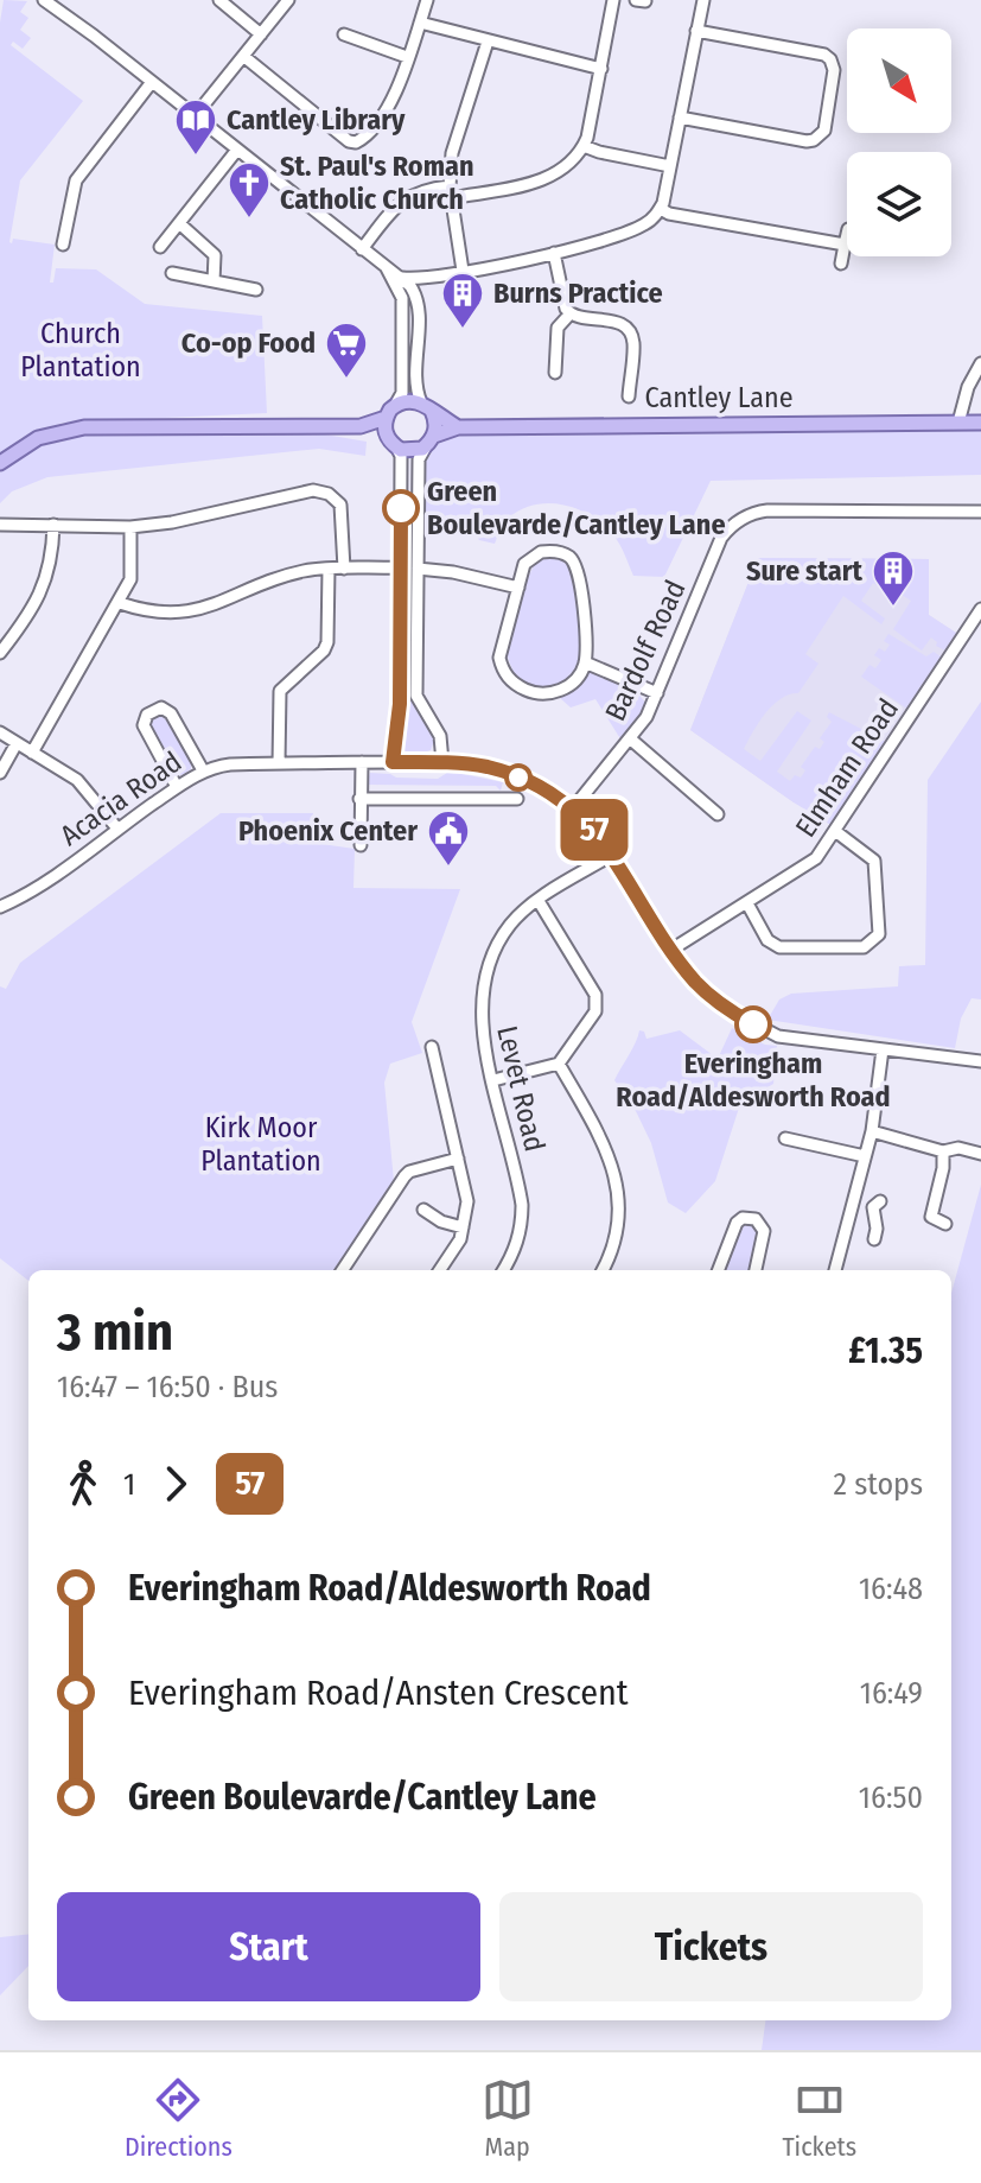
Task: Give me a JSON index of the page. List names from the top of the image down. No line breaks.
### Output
{"streets":{"main road":["Cantley Lane"],"street":["Bardolf Road","Elmham Road","Acacia Road","Levet Road"]},"crossings":[["Bardolf Road","Acacia Road"]],"parks":["Church Plantation","Kirk Moor Plantation"],"places":{"library":["Cantley Library"],"church":["St. Paul's Roman Catholic Church"],"building":["Burns Practice","Sure start"],"supermarket":["Co-op Food"],"other":["Green Boulevarde/Cantley Lane","Everingham Road/Aldesworth Road"],"public building":["Phoenix Center"]},"lines":["bus line 57"],"north":"bottom right","page":{"on_map":"57","heading":["3 min","16:47 – 16:50 · Bus","£1.35"],"legs":["1","57","2 stops"],"list":[{"name":"Everingham Road/Aldesworth Road","value":"16:48"},{"name":"Everingham Road/Ansten Crescent","value":"16:49"},{"name":"Green Boulevarde/Cantley Lane","value":"16:50"}],"buttons":["Start","Tickets"],"tabs":["Directions","Map","Tickets"]}}
